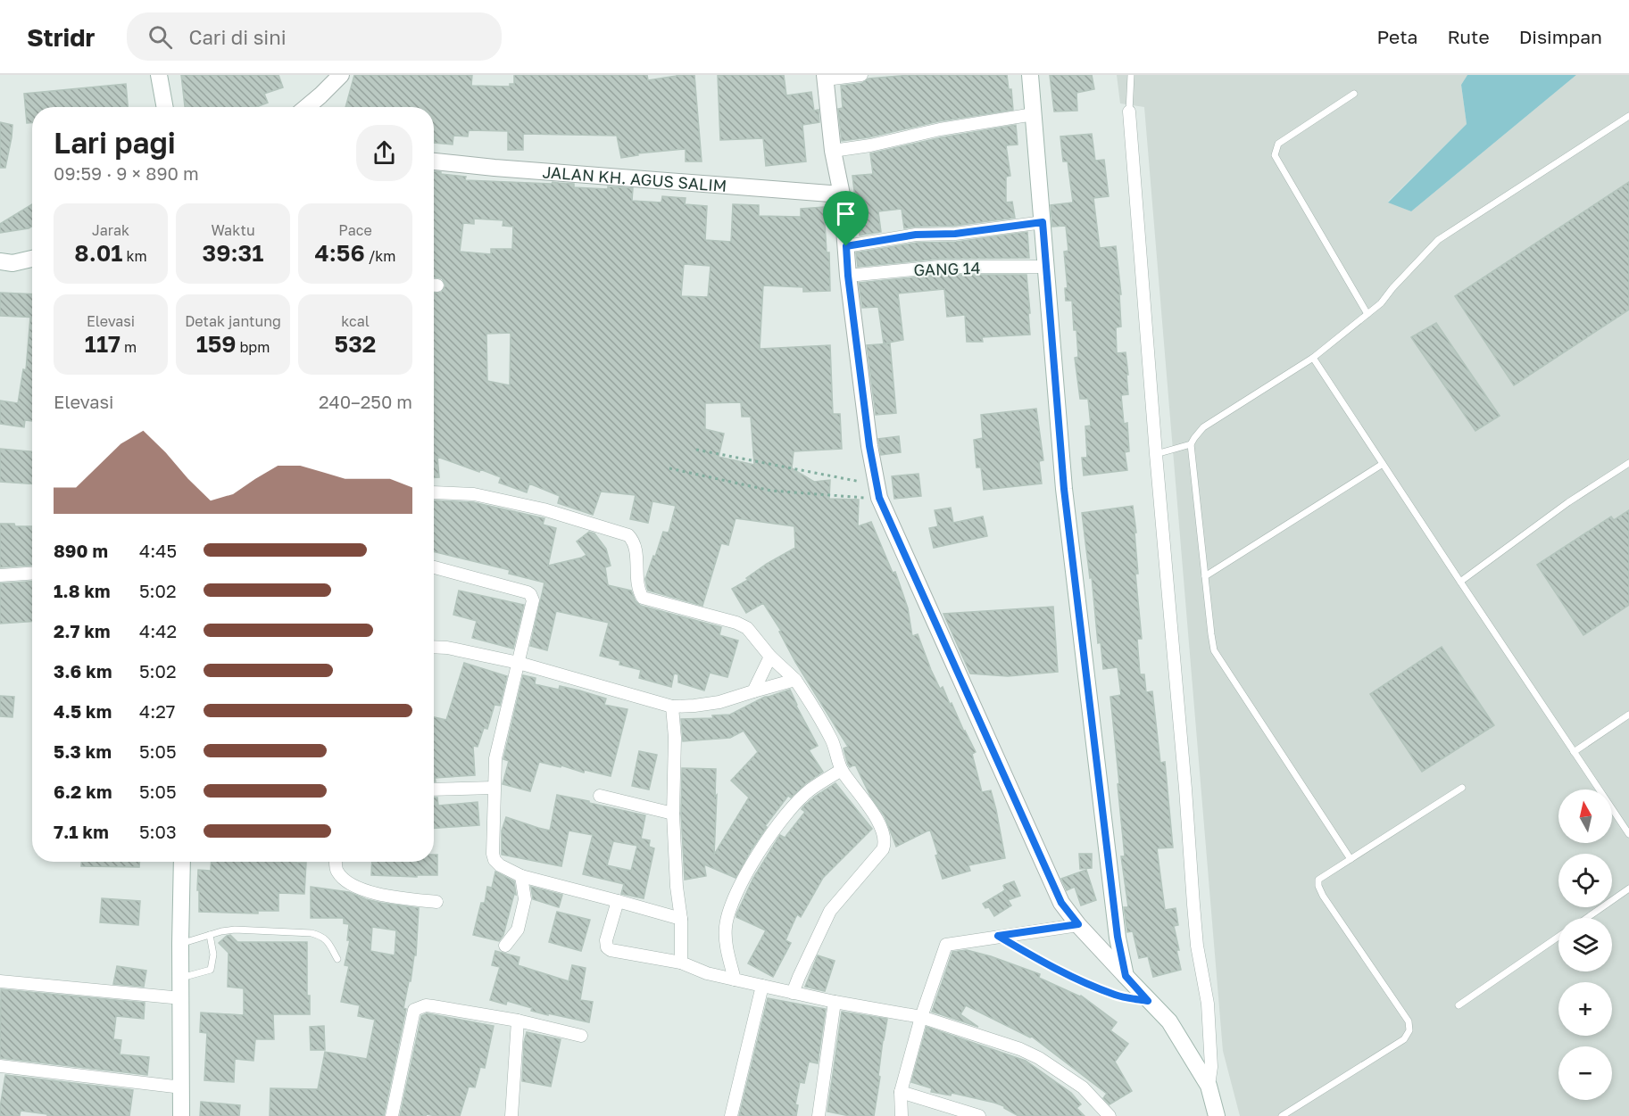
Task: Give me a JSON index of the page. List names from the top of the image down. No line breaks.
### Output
{"streets":{"street":["JALAN KH. AGUS SALIM","GANG 14"]},"north":"top","page":{"header":"Stridr","search":"Cari di sini","nav":["Peta","Rute","Disimpan"],"heading":["Lari pagi","09:59 · 9 × 890 m"],"stats":[["Jarak","8.01 km"],["Waktu","39:31"],["Pace","4:56 /km"],["Elevasi","117 m"],["Detak jantung","159 bpm"],["kcal","532"]],"chart":["Elevasi","240–250 m"],"list":[{"name":"890 m","note":"4:45"},{"name":"1.8 km","note":"5:02"},{"name":"2.7 km","note":"4:42"},{"name":"3.6 km","note":"5:02"},{"name":"4.5 km","note":"4:27"},{"name":"5.3 km","note":"5:05"},{"name":"6.2 km","note":"5:05"},{"name":"7.1 km","note":"5:03"}],"map_buttons":["+","−"]}}
